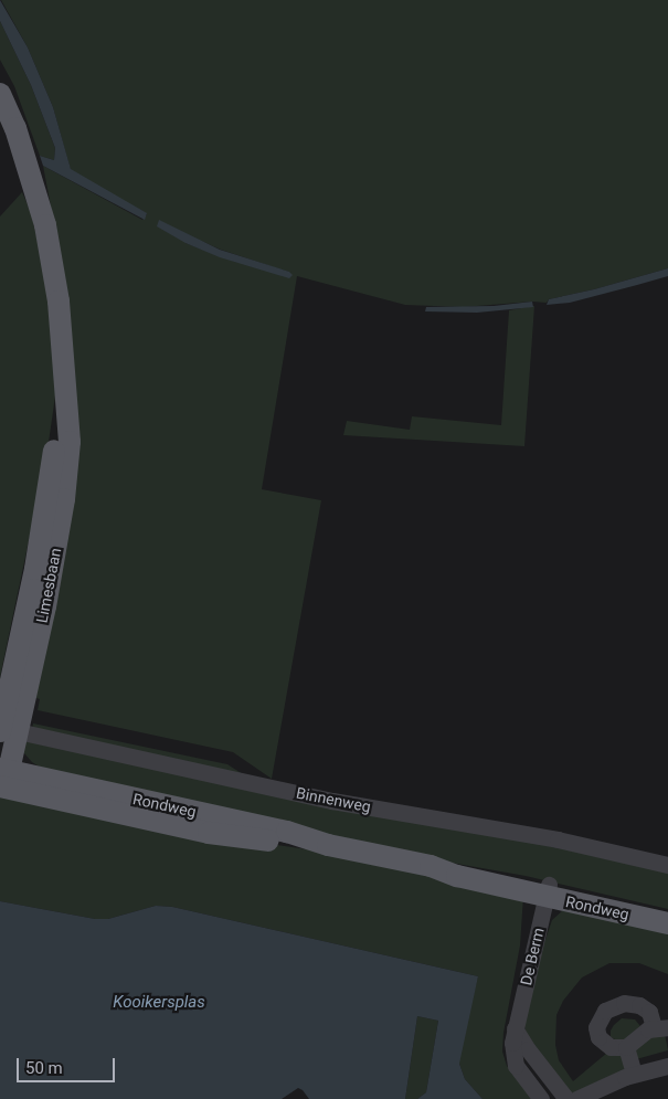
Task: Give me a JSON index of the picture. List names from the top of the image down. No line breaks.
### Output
{"streets":{"main road":["Limesbaan","Rondweg"],"street":["Binnenweg","De Berm"]},"crossings":[["Limesbaan","Binnenweg"],["Limesbaan","Rondweg"],["Rondweg","De Berm"]],"water":["Kooikersplas"],"scale_bar":"50 m"}
